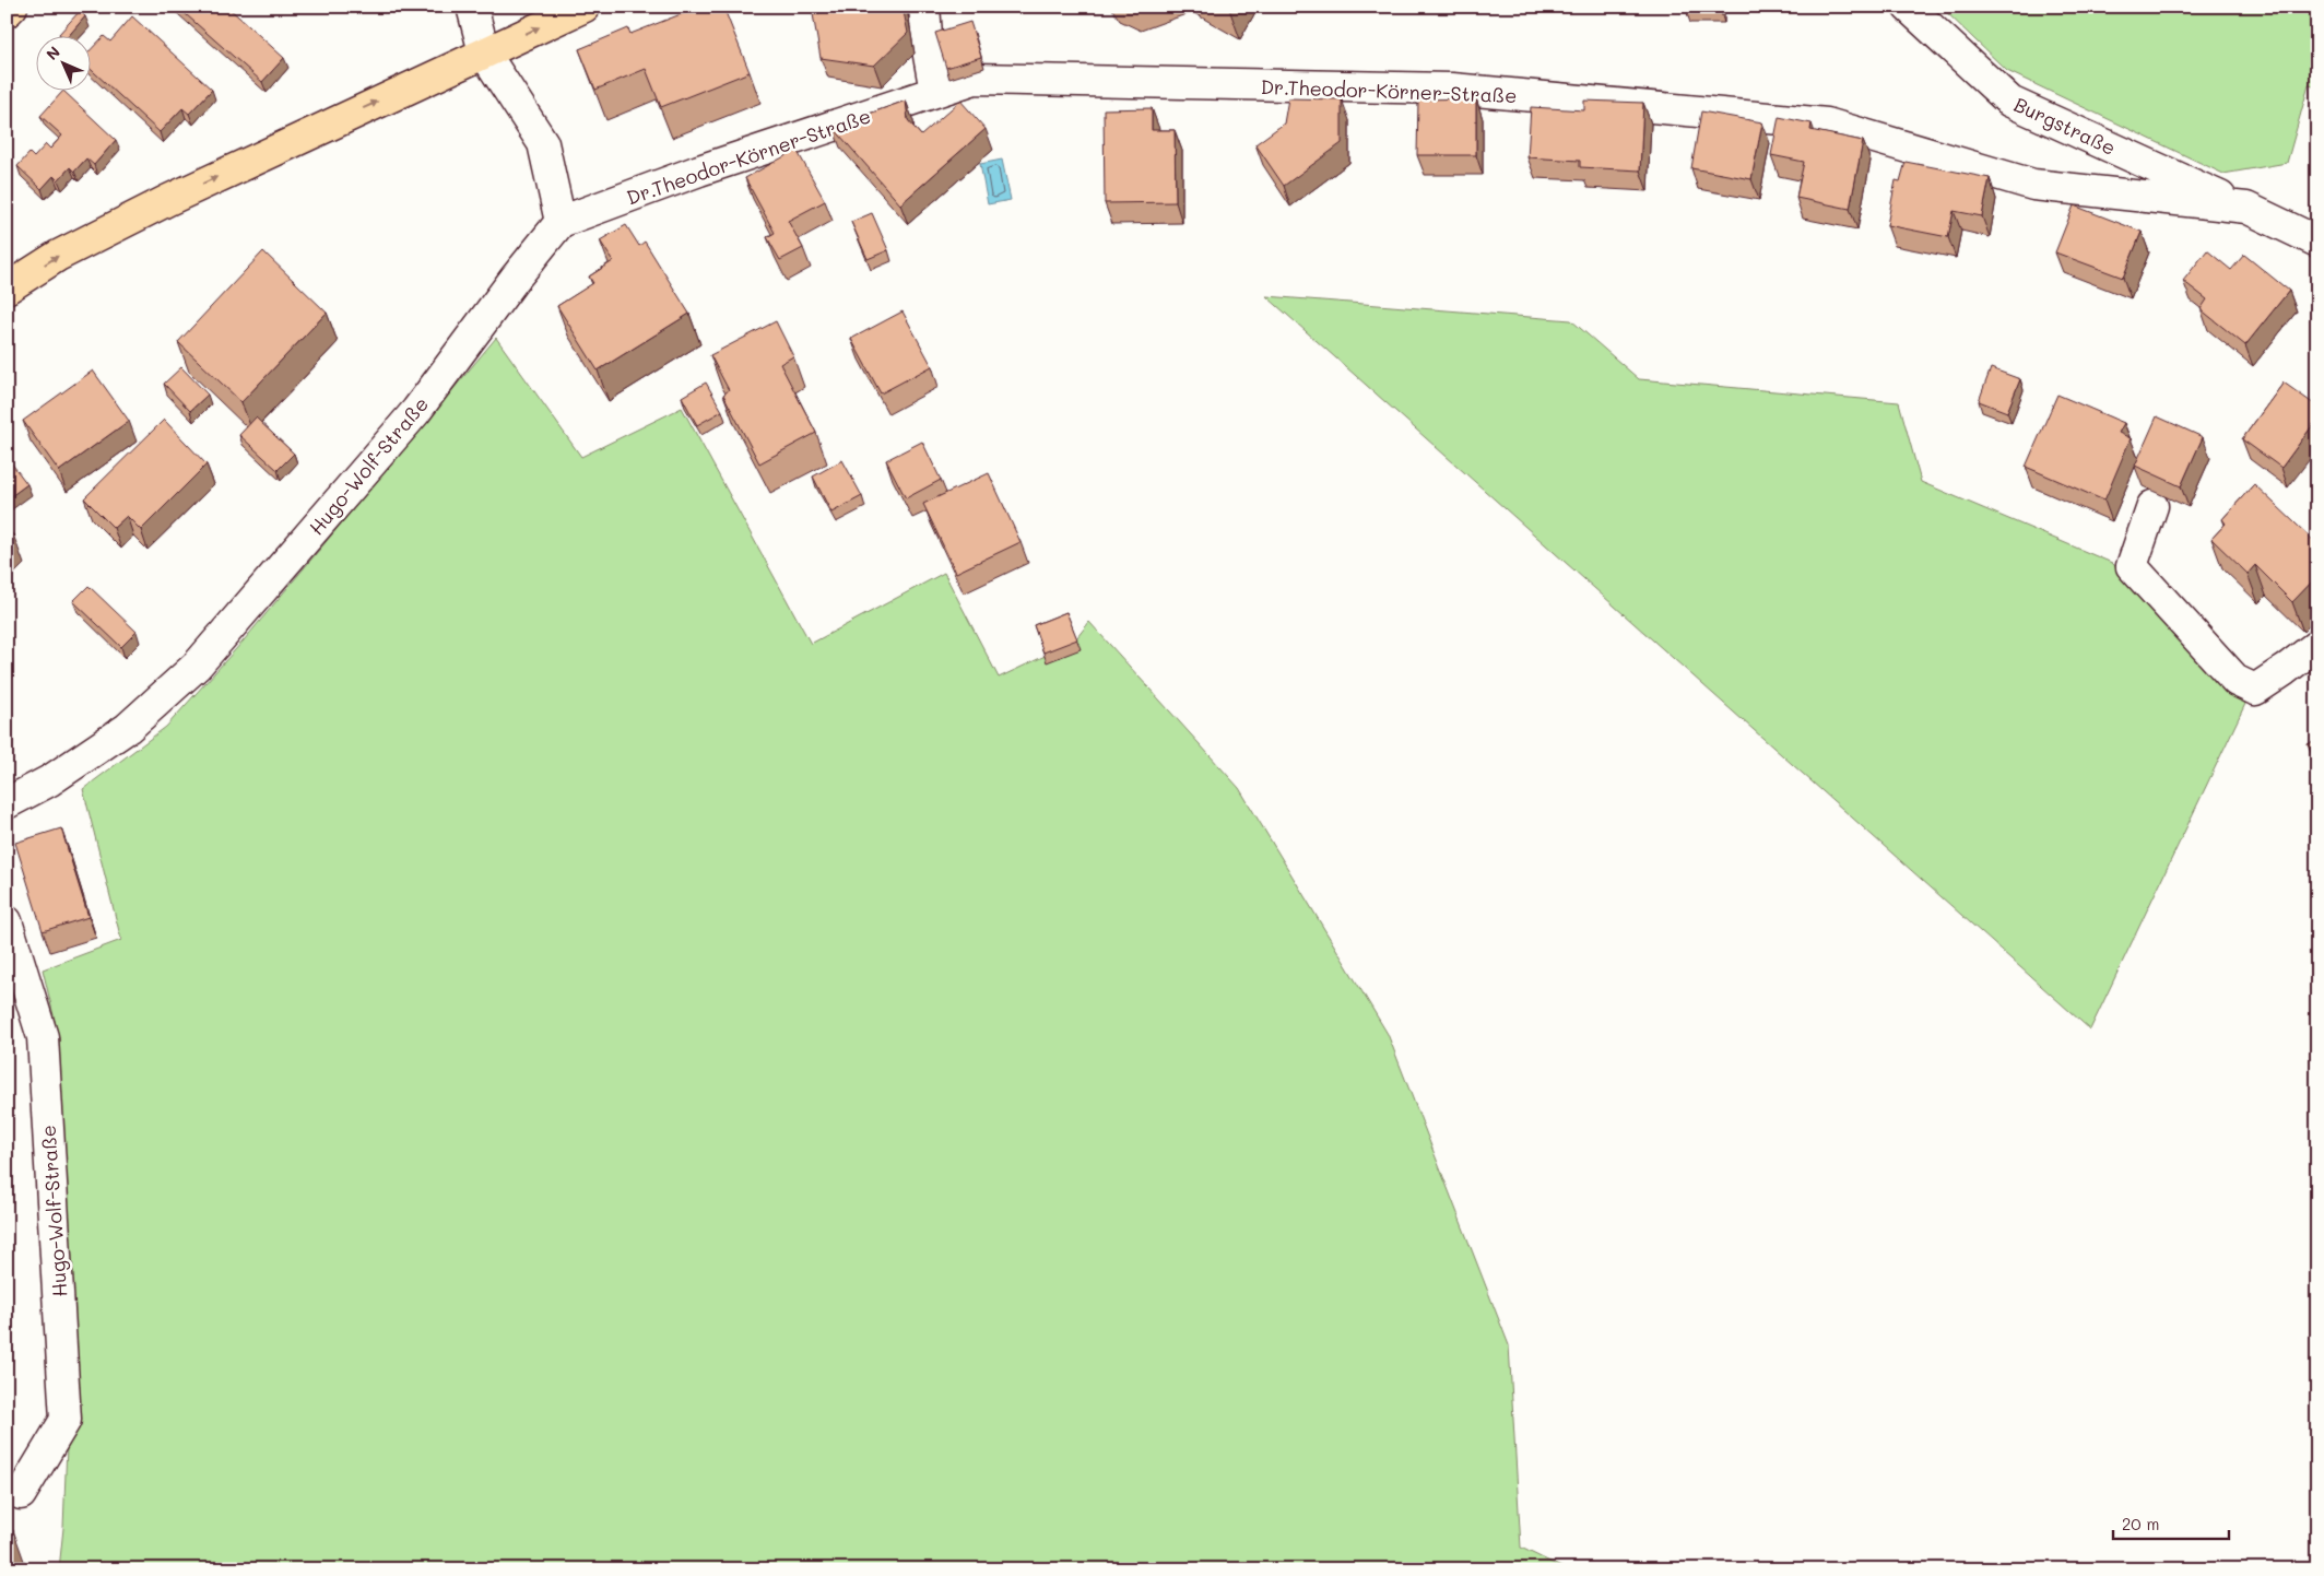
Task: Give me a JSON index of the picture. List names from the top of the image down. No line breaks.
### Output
{"streets":{"street":["Dr.Theodor-Körner-Straße","Burgstraße","Hugo-Wolf-Straße"]},"crossings":[["Dr.Theodor-Körner-Straße","Burgstraße"],["Dr.Theodor-Körner-Straße","Hugo-Wolf-Straße"]],"scale_bar":"20 m","north":"top left"}
